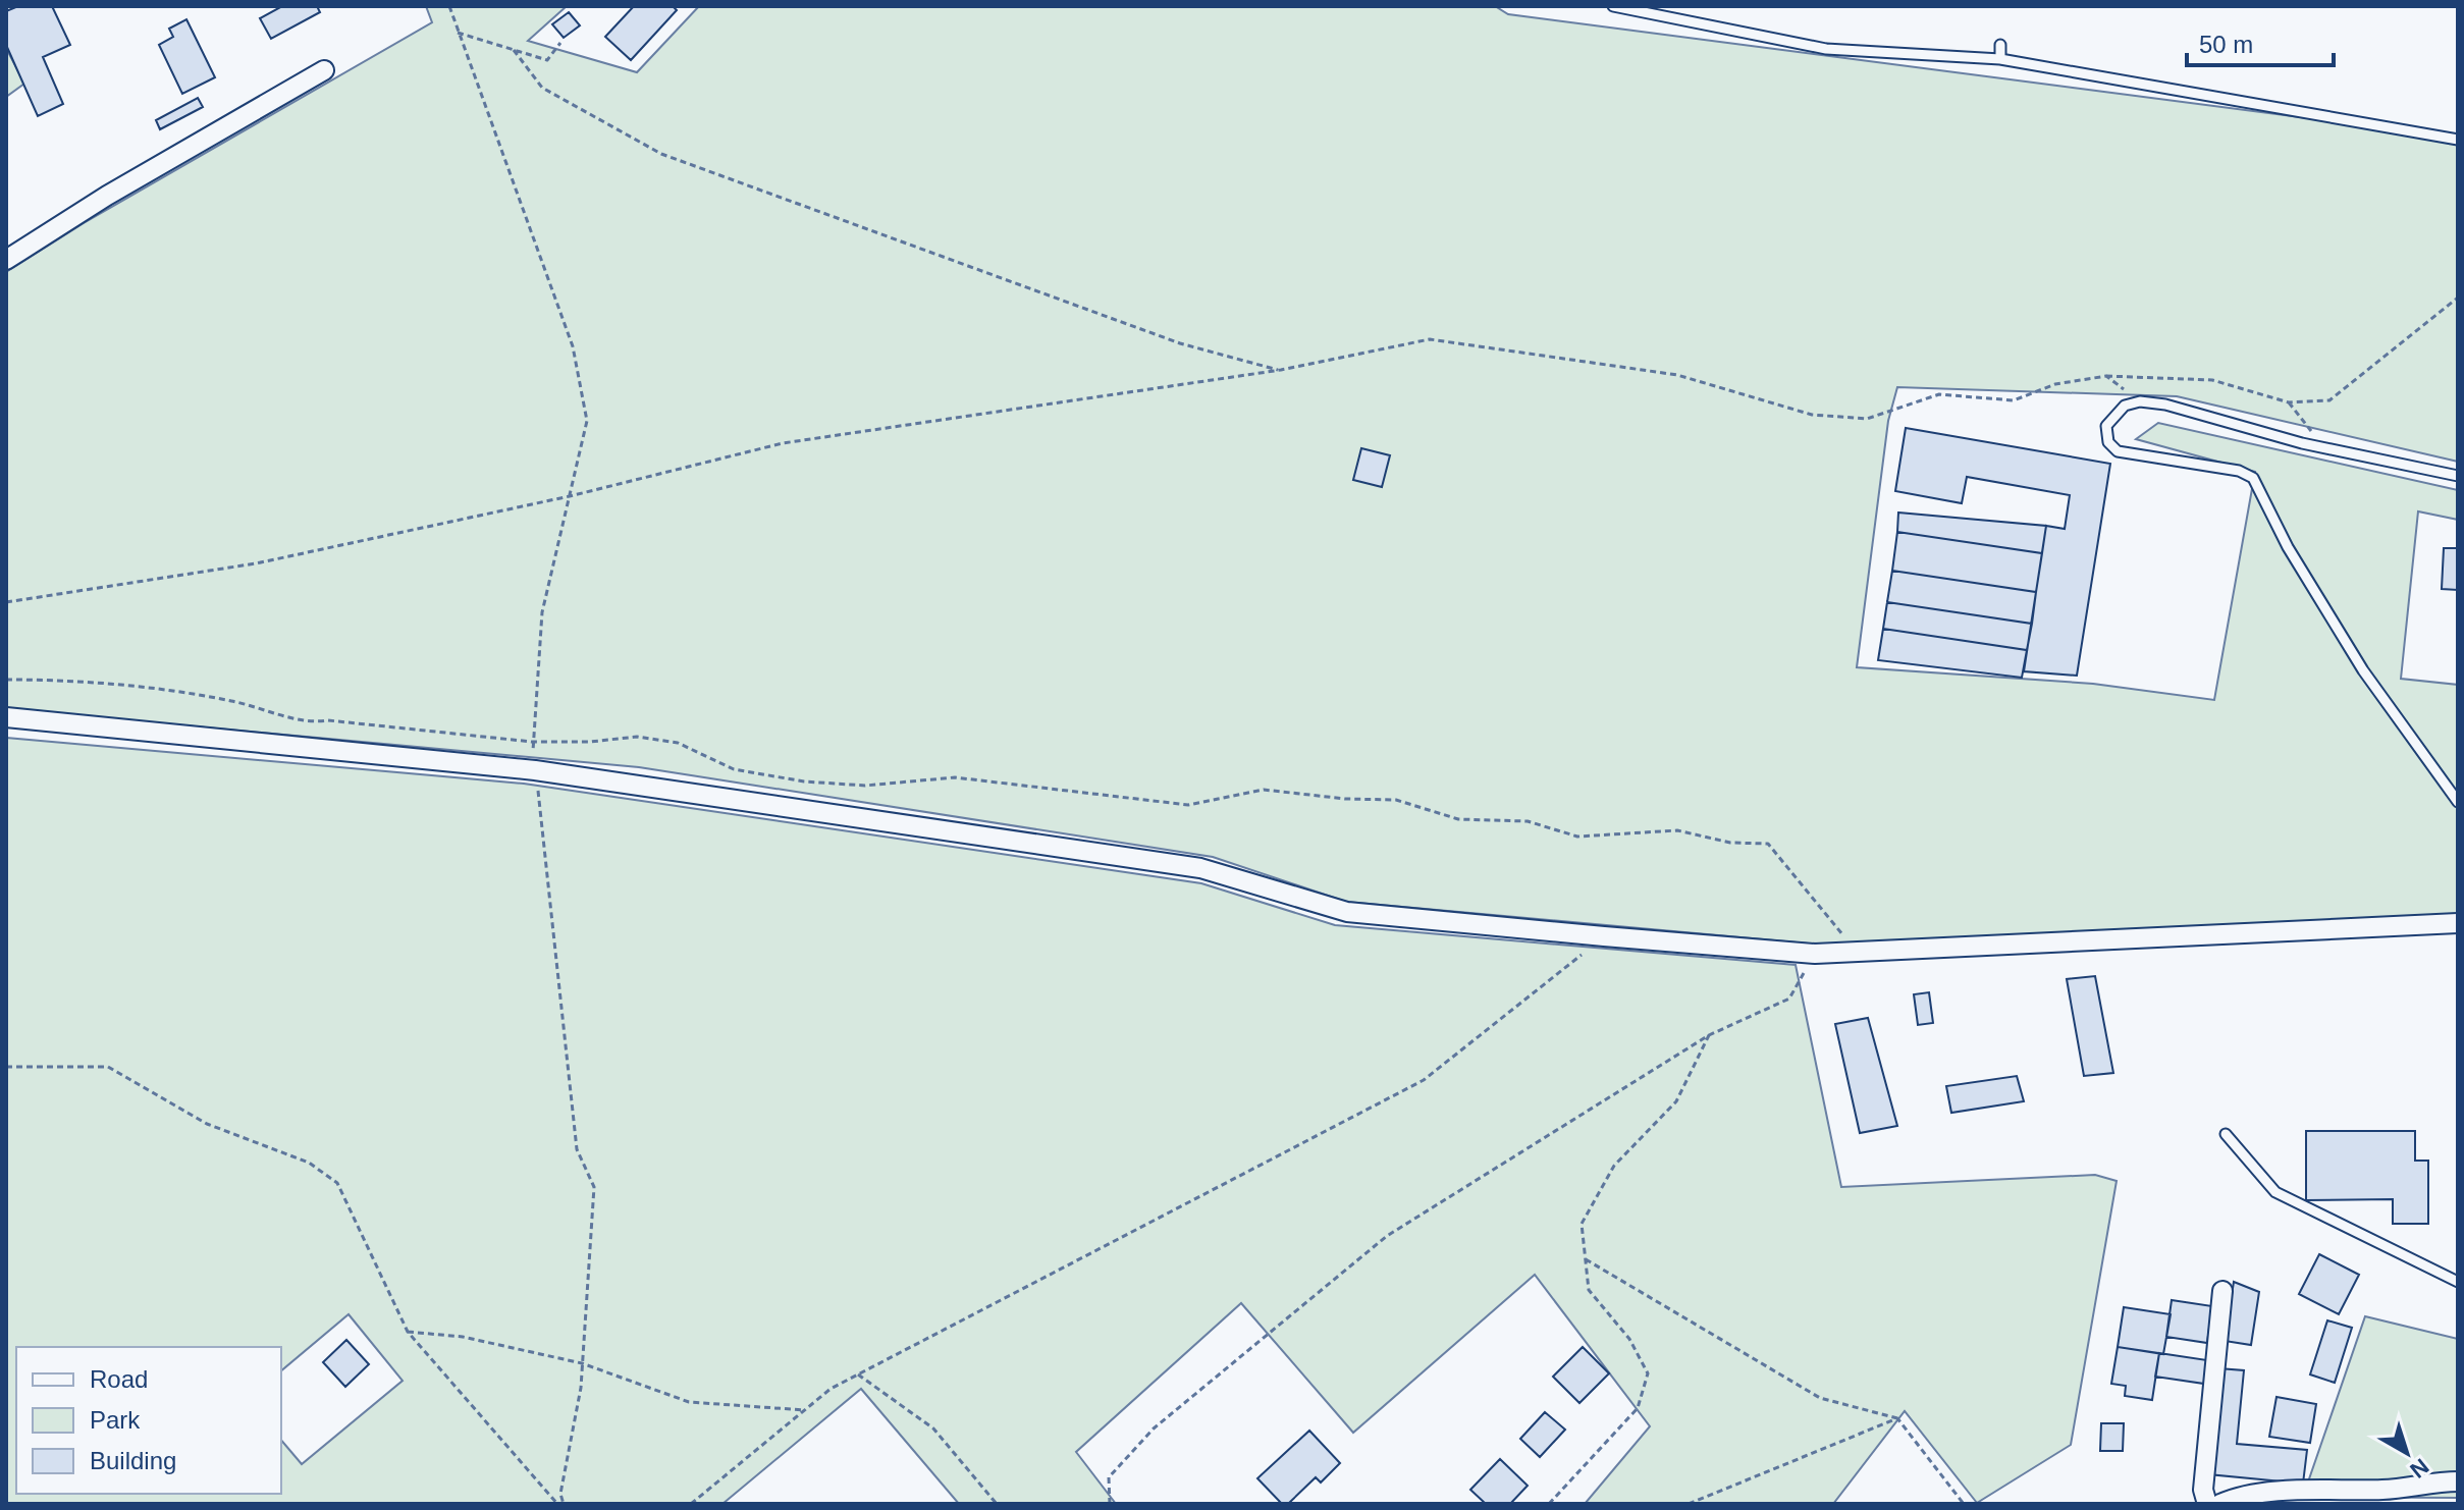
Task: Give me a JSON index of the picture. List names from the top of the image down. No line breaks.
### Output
{"legend":["Road","Park","Building"],"scale_bar":"50 m","north":"bottom right"}
